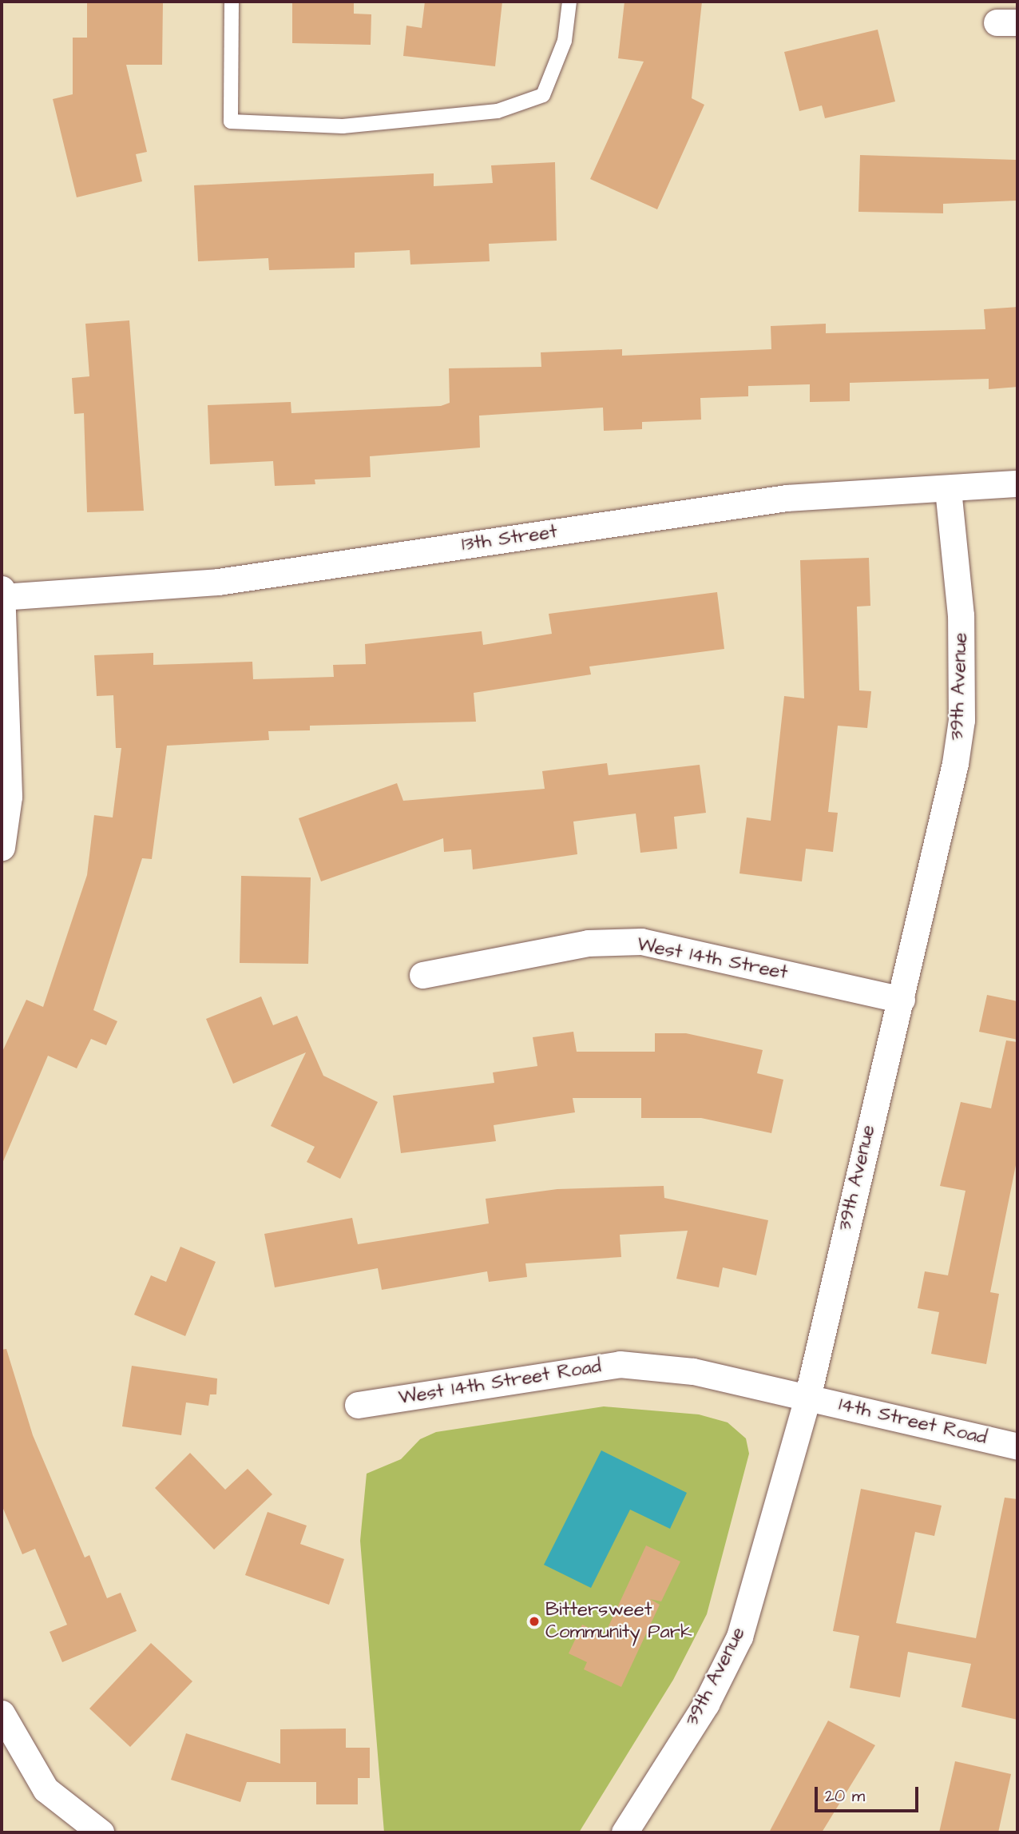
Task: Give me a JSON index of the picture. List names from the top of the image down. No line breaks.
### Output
{"streets":{"street":["13th Street","39th Avenue","West 14th Street","West 14th Street Road","14th Street Road"]},"crossings":[["13th Street","39th Avenue"],["39th Avenue","West 14th Street"],["39th Avenue","West 14th Street Road"],["39th Avenue","14th Street Road"],["West 14th Street Road","14th Street Road"]],"places":["Bittersweet Community Park"],"scale_bar":"20 m"}
